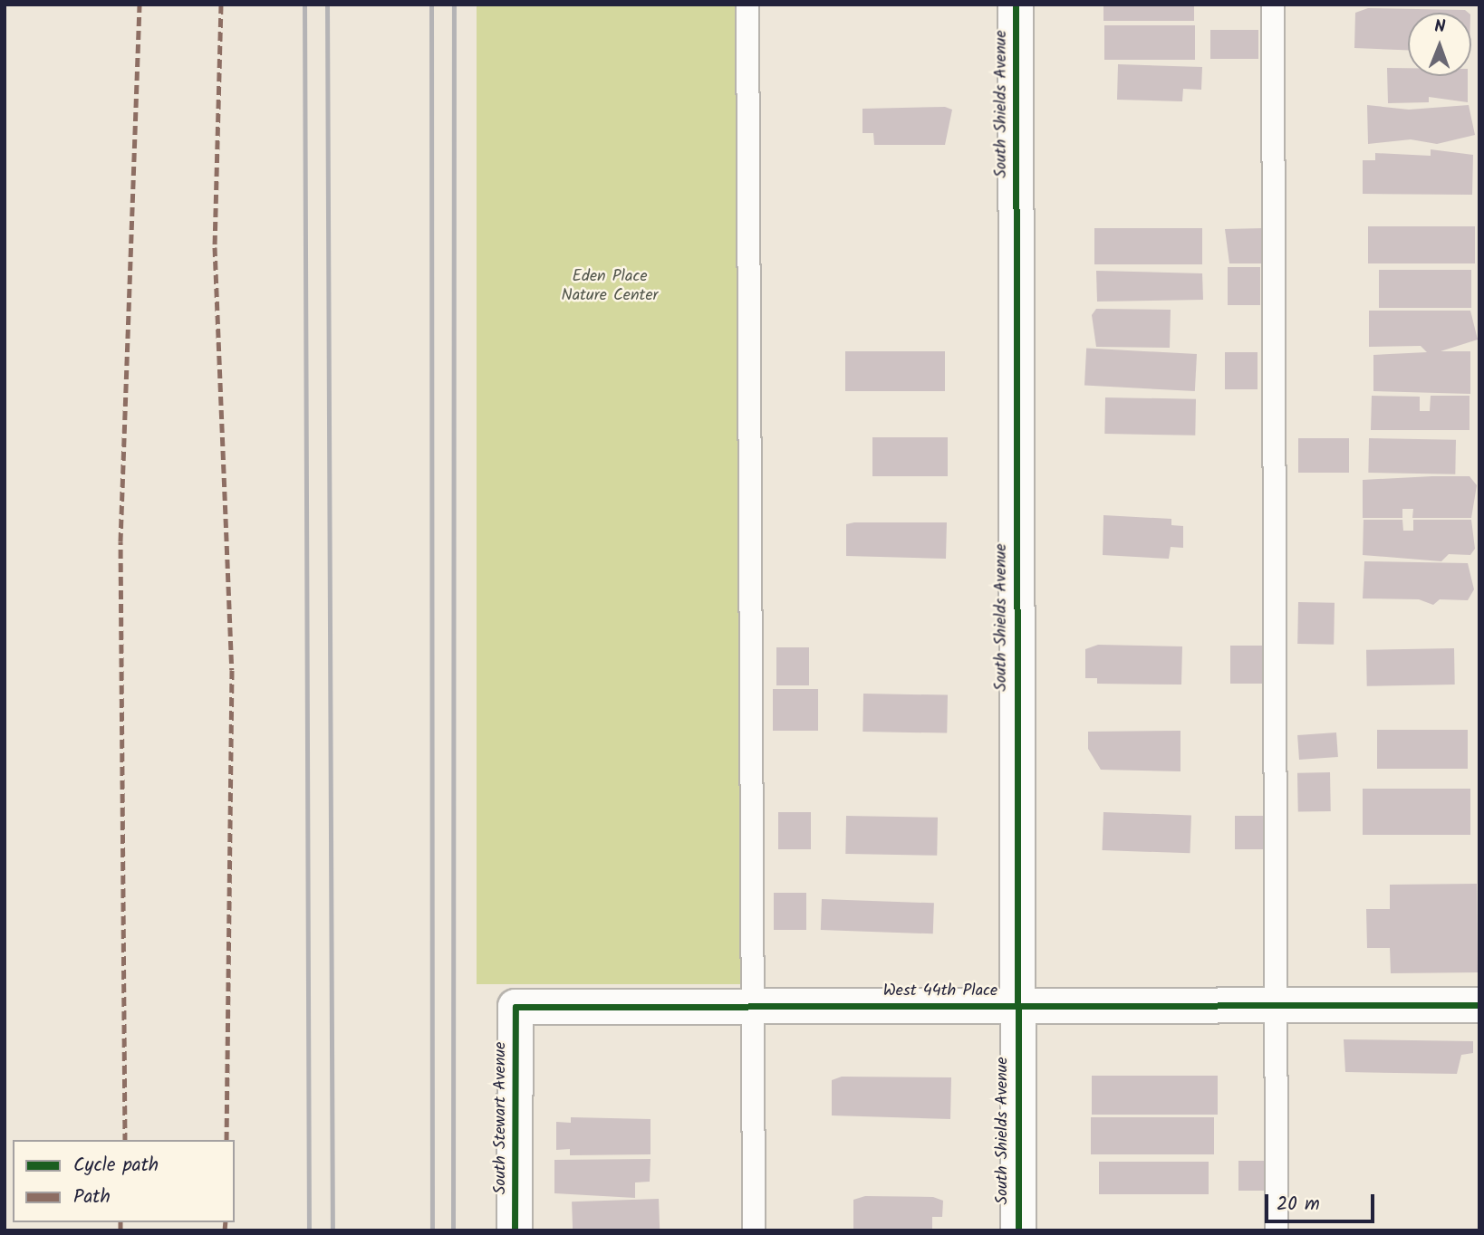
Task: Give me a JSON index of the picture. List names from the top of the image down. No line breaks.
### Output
{"streets":{"street":["South Shields Avenue","West 44th Place","South Stewart Avenue"]},"crossings":[["South Shields Avenue","West 44th Place"],["West 44th Place","South Stewart Avenue"]],"parks":["Eden Place Nature Center"],"legend":["Cycle path","Path"],"scale_bar":"20 m","north":"top"}
